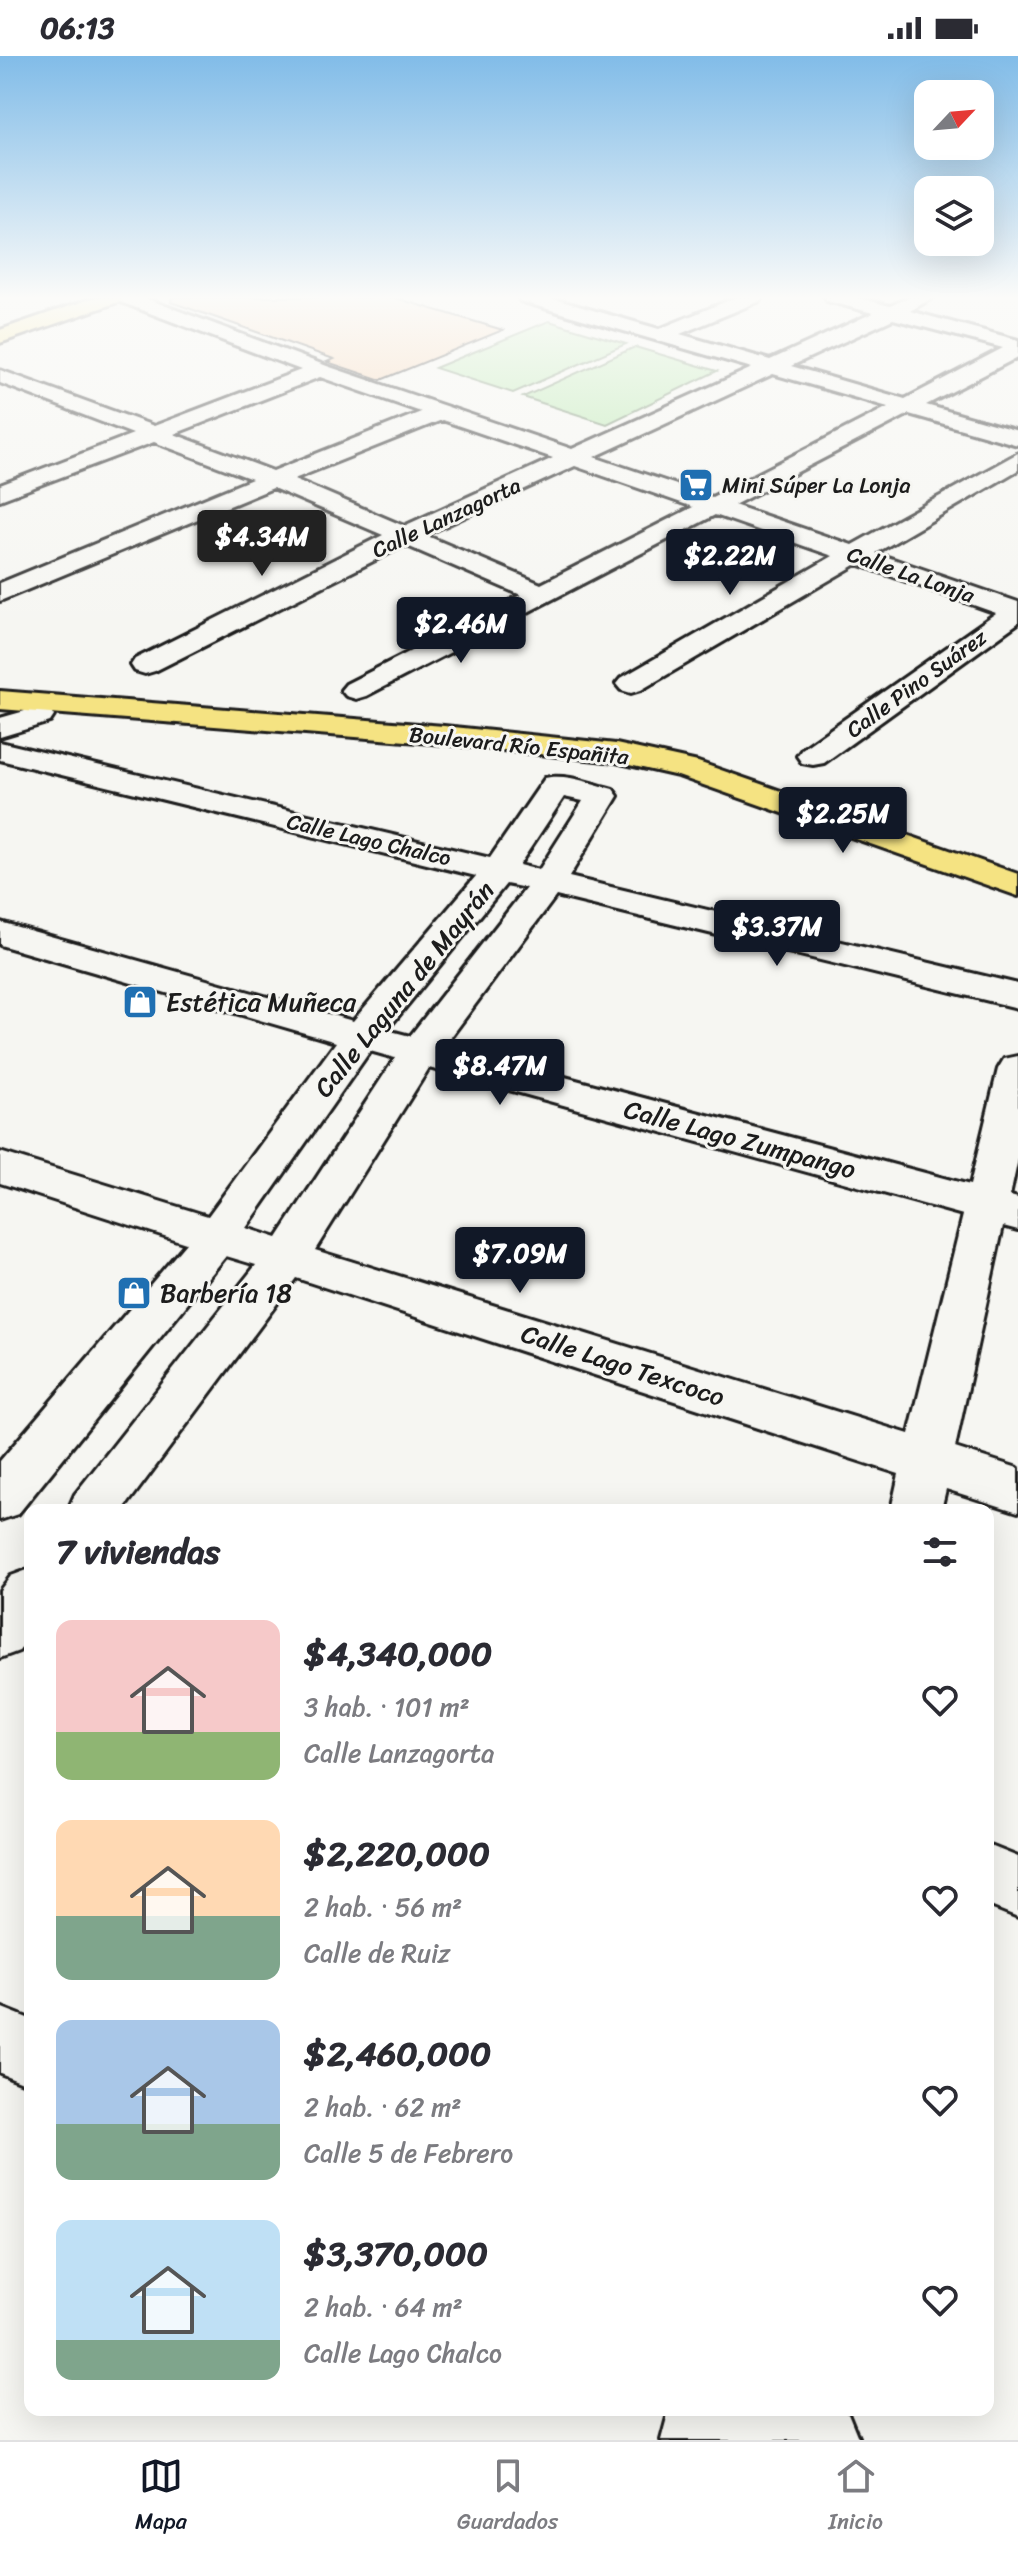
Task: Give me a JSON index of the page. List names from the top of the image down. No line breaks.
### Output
{"streets":{"main road":["Boulevard Río Españita"],"street":["Calle Lanzagorta","Calle La Lonja","Calle Pino Suárez","Calle Lago Chalco","Calle Laguna de Mayrán","Calle Lago Zumpango","Calle Lago Texcoco"]},"crossings":[["Calle Lanzagorta","Calle La Lonja"],["Calle La Lonja","Calle Pino Suárez"],["Calle Lago Chalco","Calle Laguna de Mayrán"],["Calle Laguna de Mayrán","Calle Lago Zumpango"],["Calle Laguna de Mayrán","Calle Lago Texcoco"]],"places":{"supermarket":["Mini Súper La Lonja"],"shop":["Estética Muñeca","Barbería 18"]},"north":"top right","page":{"status":"06:13","price":["$4.34M","$2.22M","$2.46M","$2.25M","$3.37M","$8.47M","$7.09M"],"heading":"7 viviendas","list":[{"name":"$4,340,000","note":"3 hab. · 101 m² · Calle Lanzagorta"},{"name":"$2,220,000","note":"2 hab. · 56 m² · Calle de Ruiz"},{"name":"$2,460,000","note":"2 hab. · 62 m² · Calle 5 de Febrero"},{"name":"$3,370,000","note":"2 hab. · 64 m² · Calle Lago Chalco"}],"tabs":["Mapa","Guardados","Inicio"]}}
